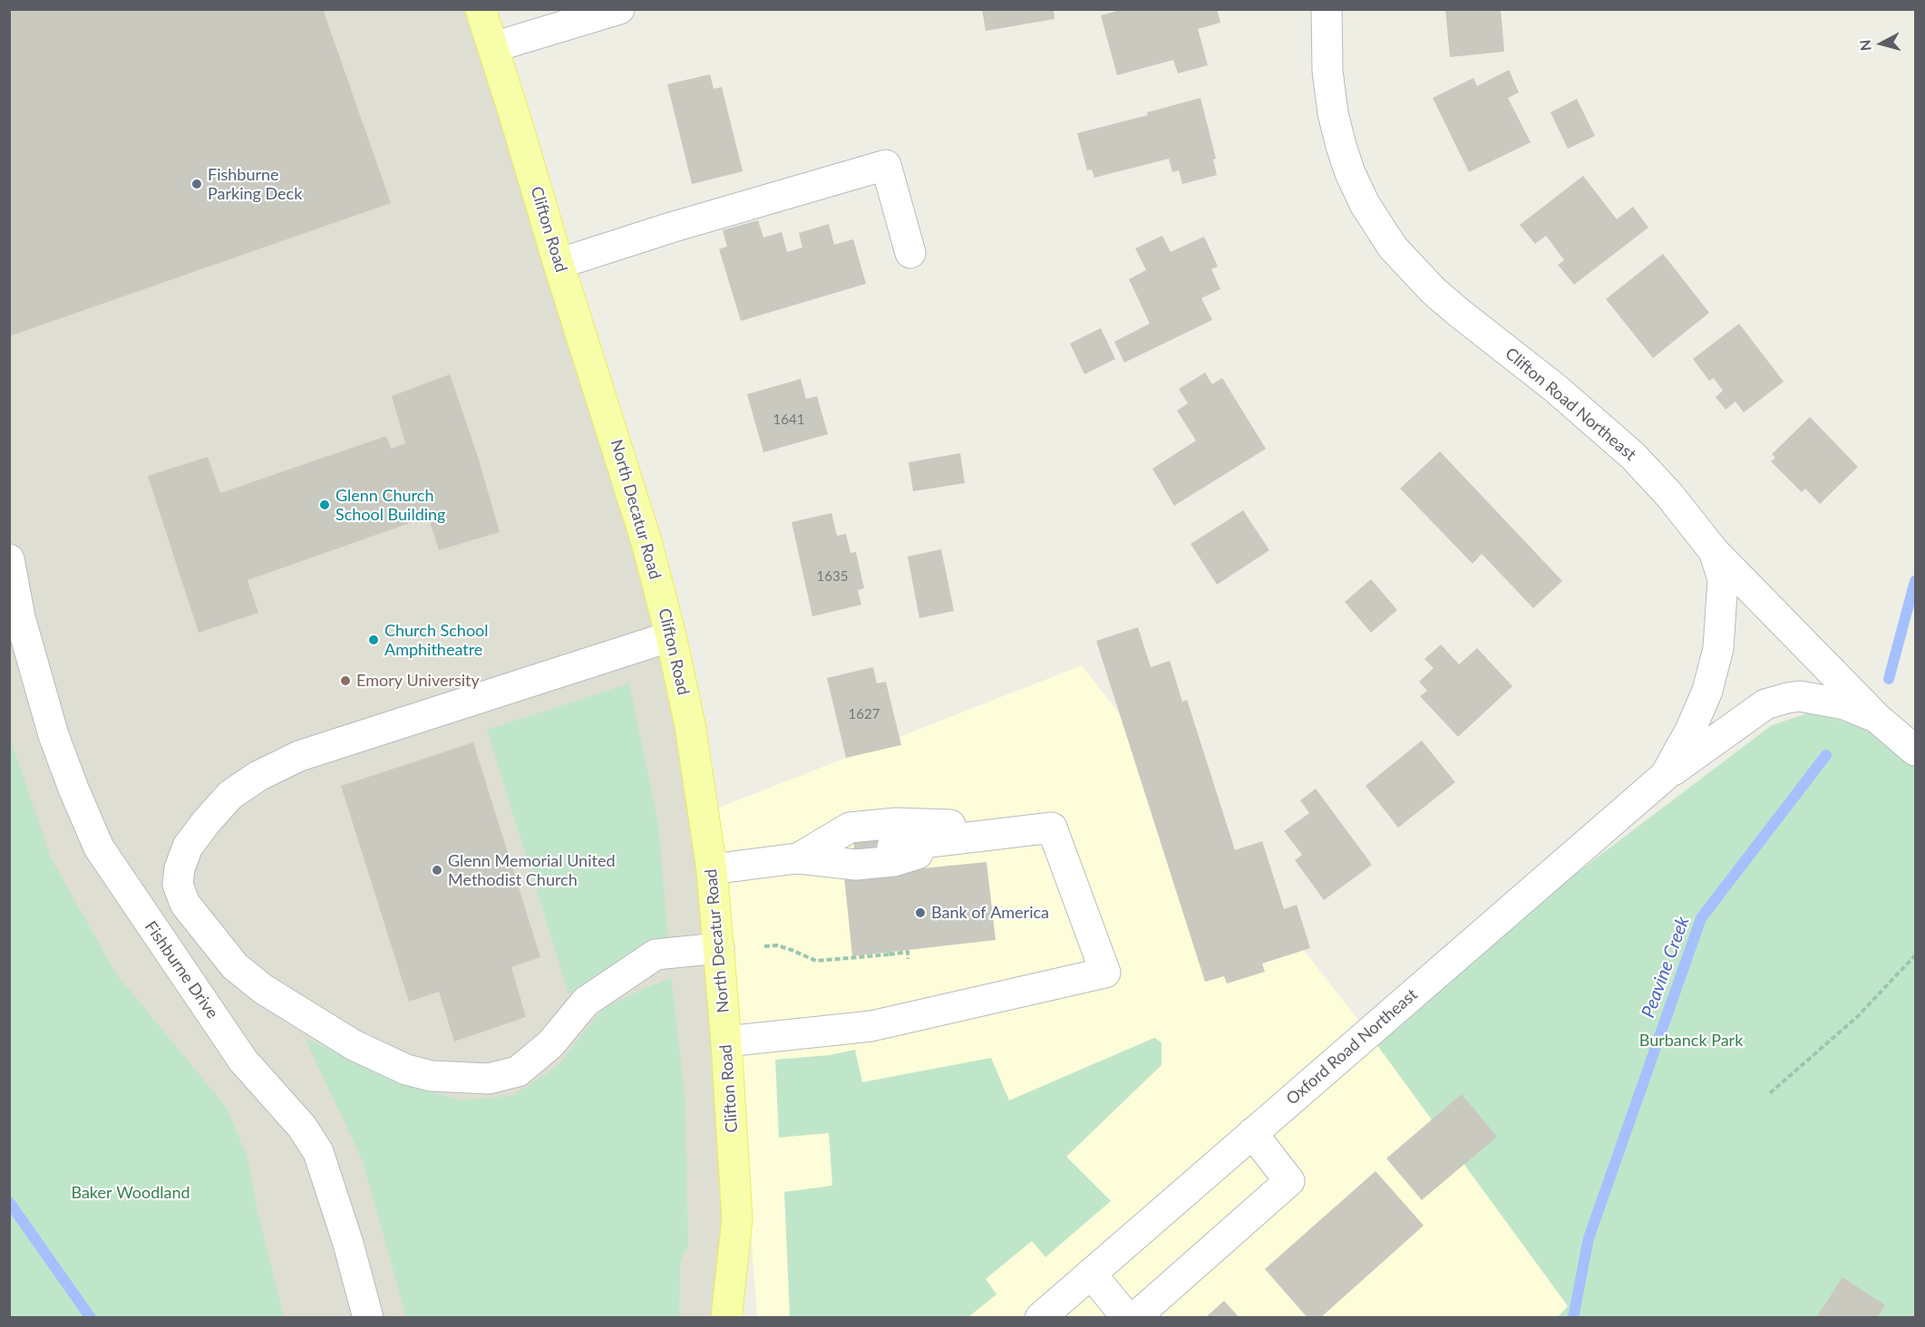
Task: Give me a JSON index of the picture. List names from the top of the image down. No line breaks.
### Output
{"streets":{"main road":["Clifton Road","North Decatur Road"],"street":["Clifton Road Northeast","Fishburne Drive","Oxford Road Northeast"]},"crossings":[["Clifton Road","North Decatur Road"],["Clifton Road Northeast","Oxford Road Northeast"]],"water":["Peavine Creek"],"parks":["Burbanck Park","Baker Woodland"],"places":["Fishburne Parking Deck","Glenn Church School Building","Church School Amphitheatre","Emory University","Glenn Memorial United Methodist Church","Bank of America"],"house_numbers":["1641","1635","1627"],"north":"left"}
